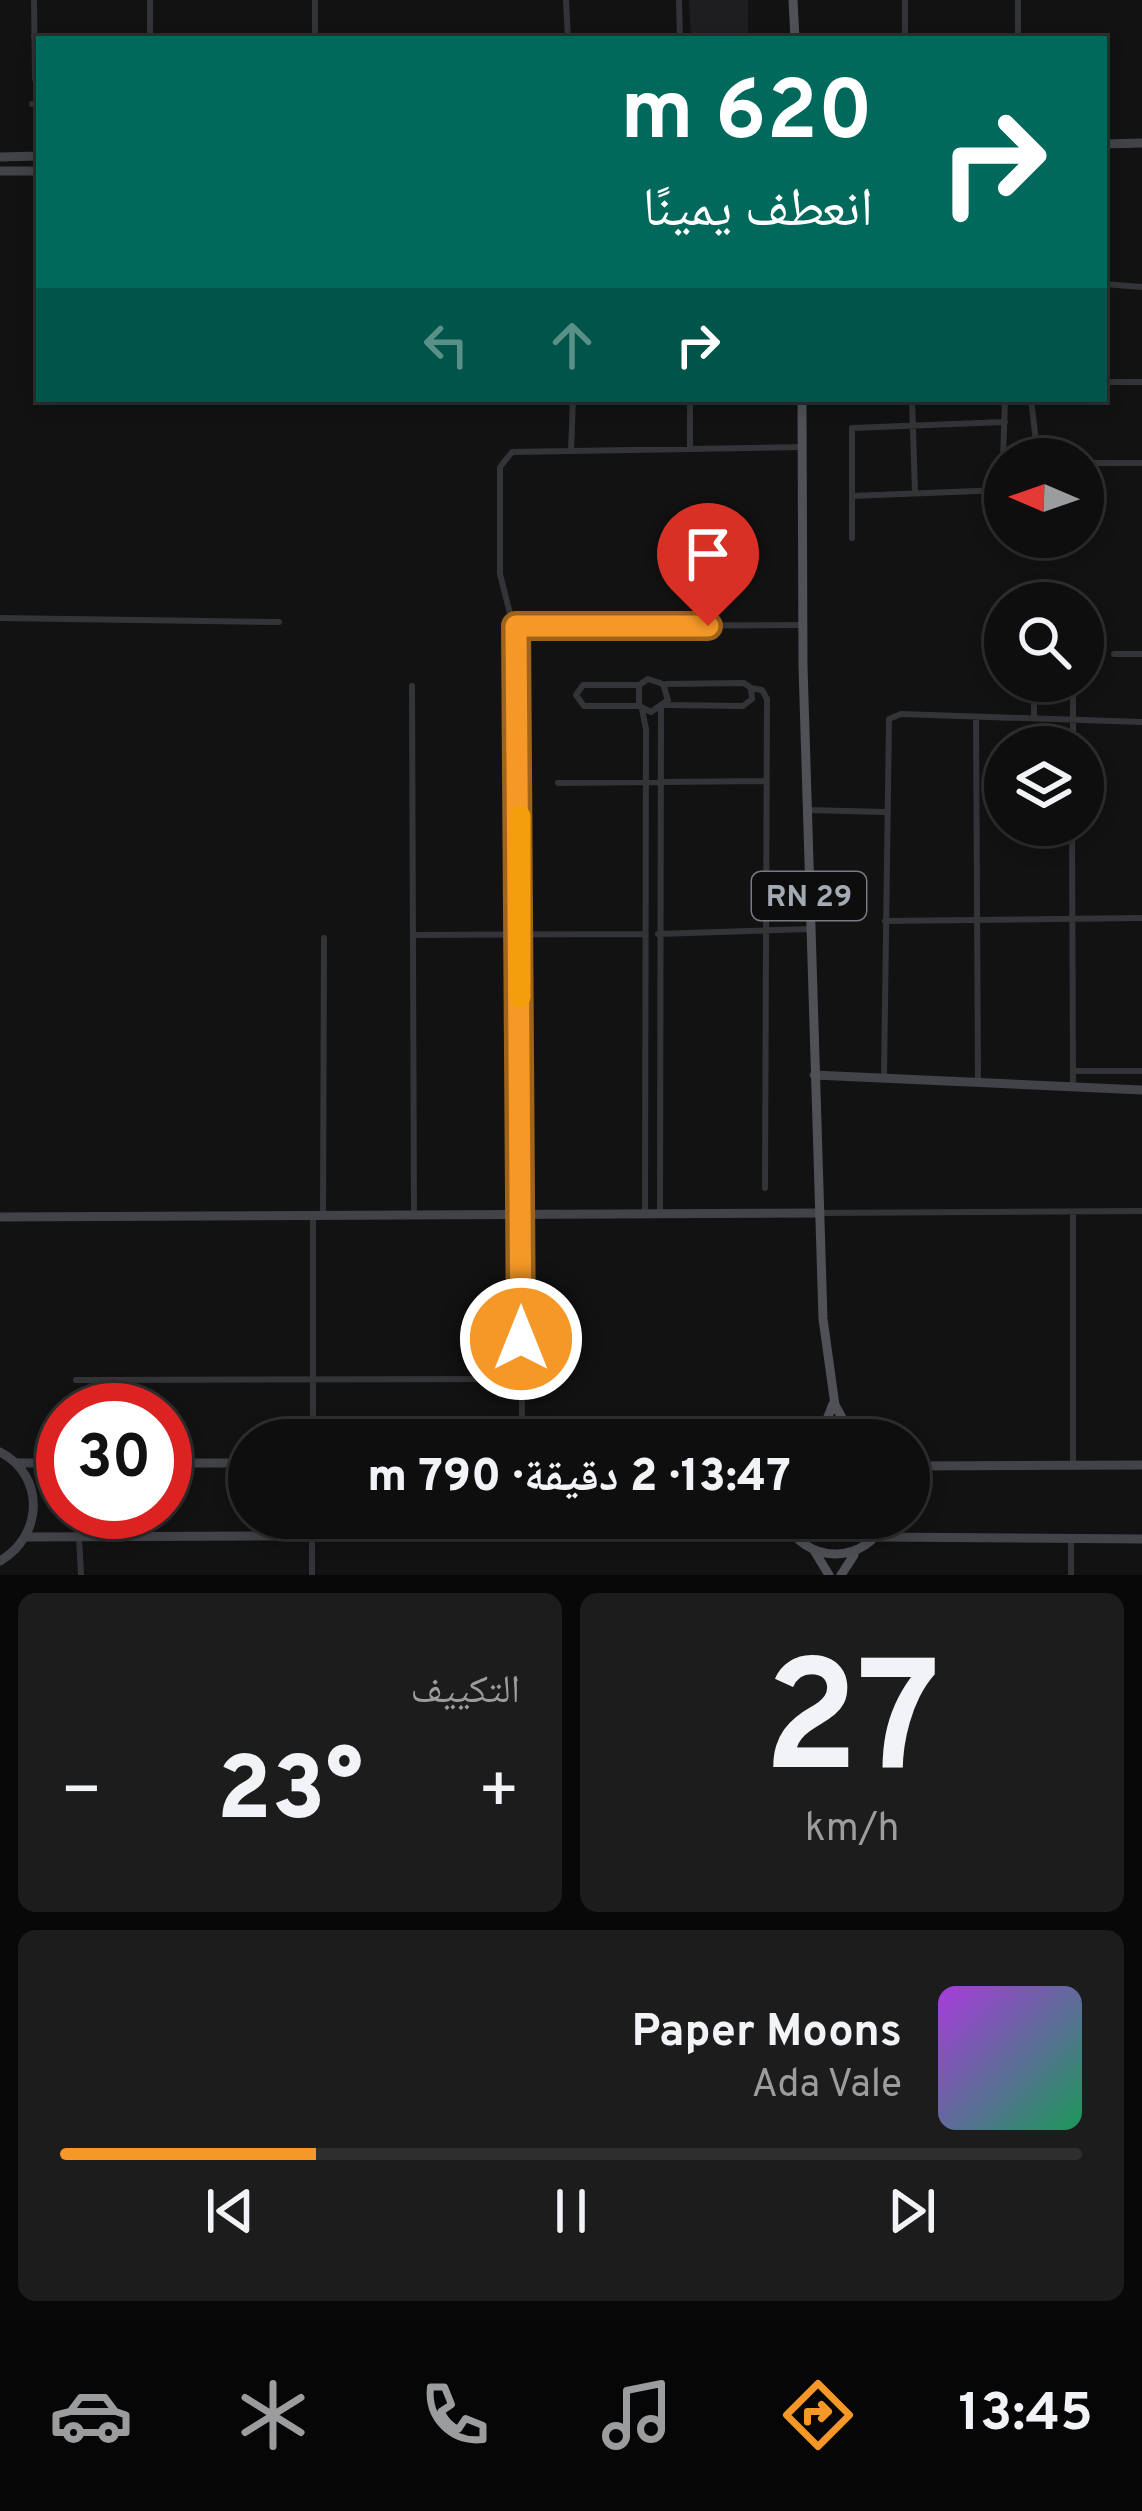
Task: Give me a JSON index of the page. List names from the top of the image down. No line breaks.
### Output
{"streets":{"main road":["RN 29"]},"north":"left","page":{"turn":["620 m","انعطف يمينًا"],"limit":"30","trip":"13:47 · 2 دقيقة · 790 m","tile":[["27","km/h"],"التكييف"],"heat":["−","23°","+"],"song":["Paper Moons","Ada Vale"],"tabs":"13:45"}}
